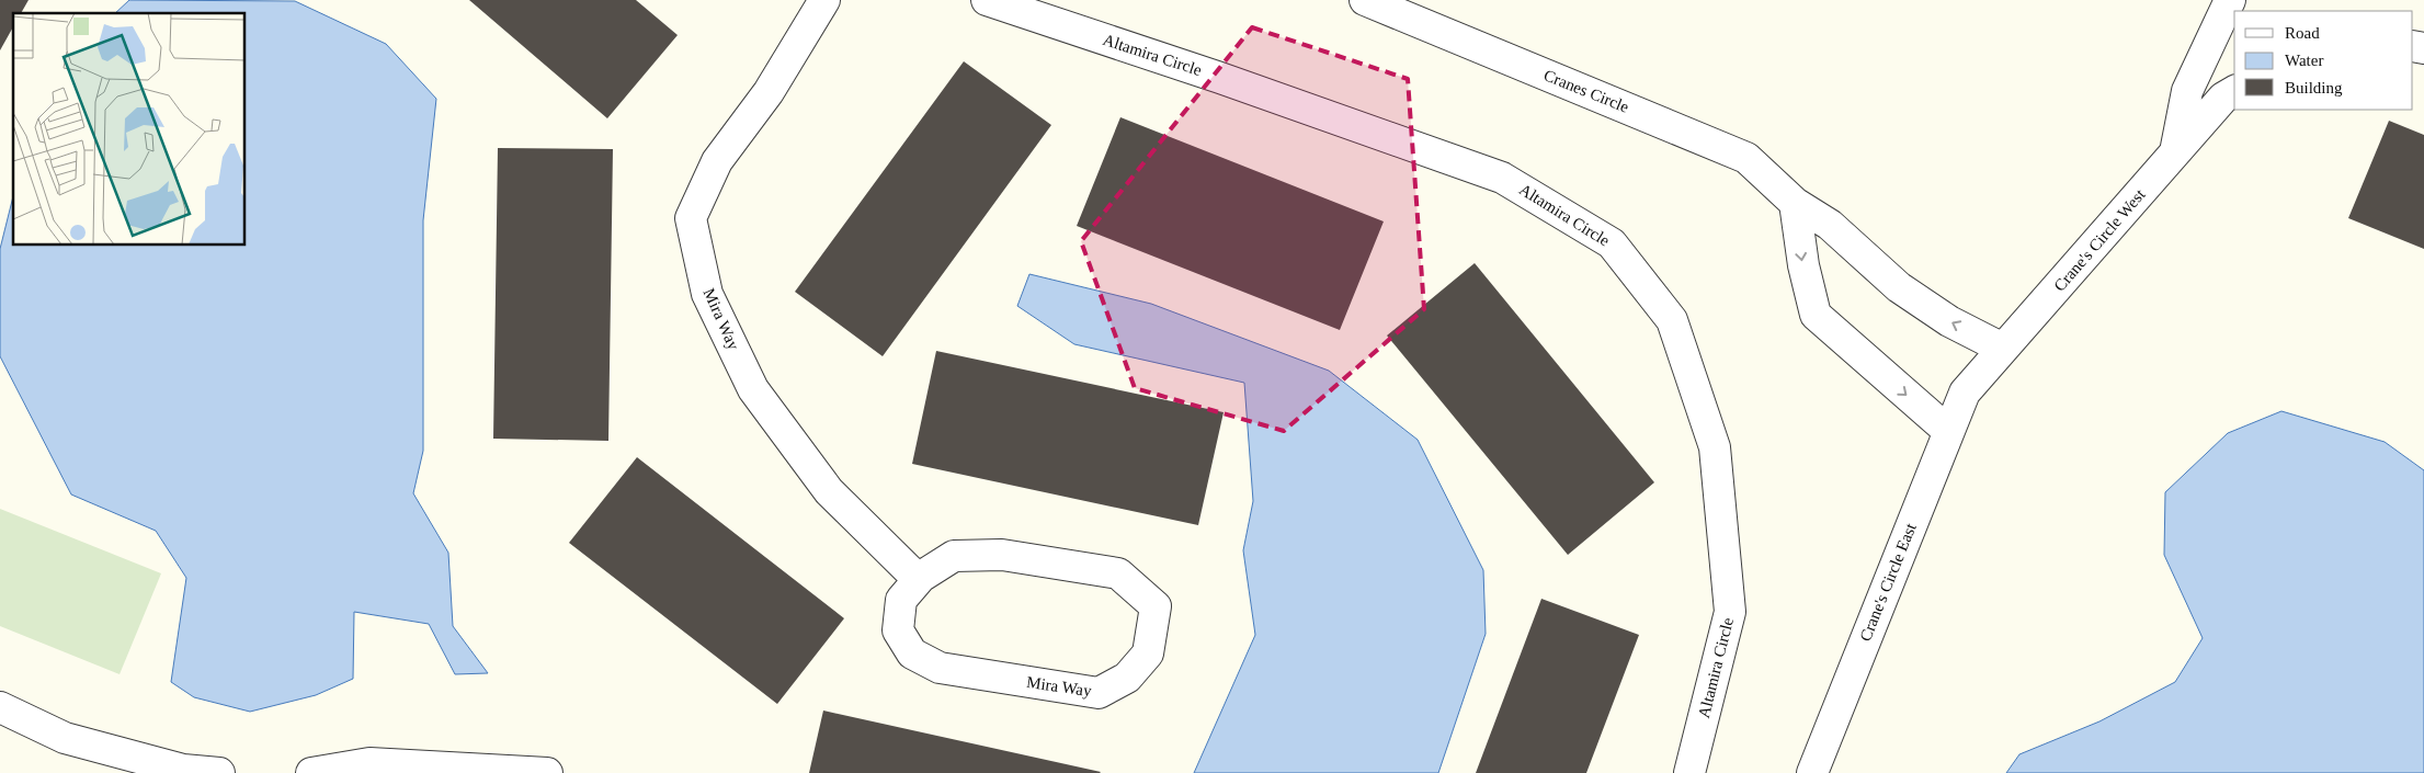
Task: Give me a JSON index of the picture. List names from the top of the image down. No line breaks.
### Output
{"streets":{"street":["Altamira Circle","Cranes Circle","Crane's Circle West","Mira Way","Crane's Circle East"]},"crossings":[["Cranes Circle","Crane's Circle West"],["Crane's Circle West","Crane's Circle East"]],"legend":["Road","Water","Building"]}
